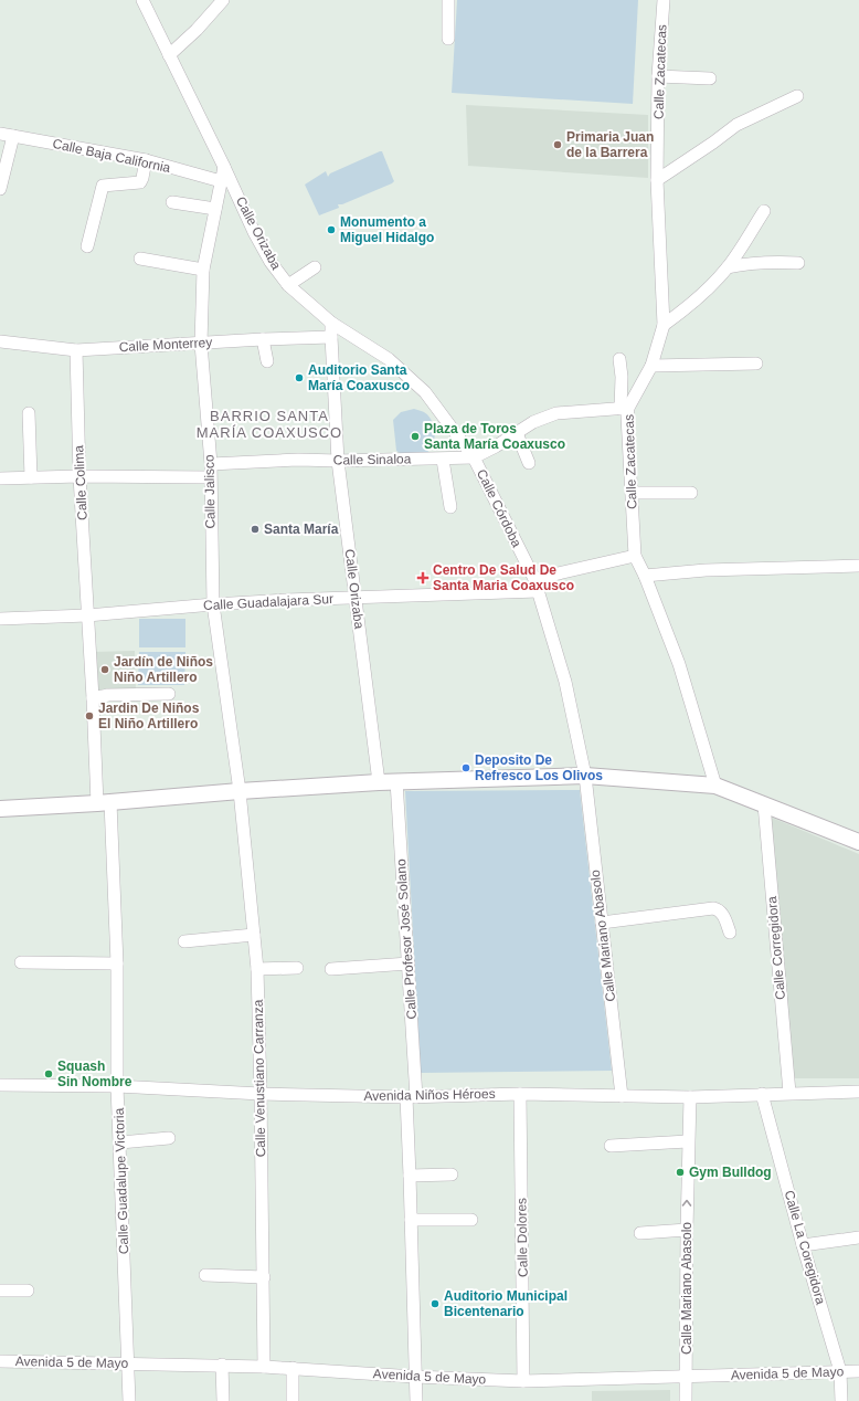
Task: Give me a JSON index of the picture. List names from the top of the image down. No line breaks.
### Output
{"streets":{"street":["Calle Zacatecas","Calle Baja California","Calle Orizaba","Calle Monterrey","Calle Sinaloa","Calle Colima","Calle Jalisco","Calle Córdoba","Calle Guadalajara Sur","Calle Mariano Abasolo","Calle Profesor José Solano","Calle Corregidora","Calle Venustiano Carranza","Avenida Niños Héroes","Calle Guadalupe Victoria","Calle Dolores","Calle La Coregidora","Avenida 5 de Mayo"]},"crossings":[["Calle Zacatecas","Calle Sinaloa"],["Calle Zacatecas","Calle Guadalajara Sur"],["Calle Baja California","Calle Jalisco"],["Calle Orizaba","Calle Monterrey"],["Calle Orizaba","Calle Sinaloa"],["Calle Orizaba","Calle Jalisco"],["Calle Orizaba","Calle Córdoba"],["Calle Orizaba","Calle Guadalajara Sur"],["Calle Monterrey","Calle Colima"],["Calle Monterrey","Calle Jalisco"],["Calle Sinaloa","Calle Jalisco"],["Calle Sinaloa","Calle Córdoba"],["Calle Colima","Calle Guadalajara Sur"],["Calle Colima","Calle Guadalupe Victoria"],["Calle Jalisco","Calle Guadalajara Sur"],["Calle Jalisco","Calle Venustiano Carranza"],["Calle Córdoba","Calle Guadalajara Sur"],["Calle Córdoba","Calle Mariano Abasolo"],["Calle Guadalajara Sur","Calle Guadalupe Victoria"],["Calle Mariano Abasolo","Avenida Niños Héroes"],["Calle Mariano Abasolo","Avenida 5 de Mayo"],["Calle Profesor José Solano","Avenida Niños Héroes"],["Calle Profesor José Solano","Avenida 5 de Mayo"],["Calle Corregidora","Avenida Niños Héroes"],["Calle Venustiano Carranza","Avenida Niños Héroes"],["Calle Venustiano Carranza","Avenida 5 de Mayo"],["Avenida Niños Héroes","Calle Guadalupe Victoria"],["Avenida Niños Héroes","Calle Dolores"],["Avenida Niños Héroes","Calle La Coregidora"],["Calle Guadalupe Victoria","Avenida 5 de Mayo"],["Calle Dolores","Avenida 5 de Mayo"],["Calle La Coregidora","Avenida 5 de Mayo"]],"districts":["BARRIO SANTA MARÍA COAXUSCO"],"places":{"other":["Primaria Juan de la Barrera","Monumento a Miguel Hidalgo","Auditorio Santa María Coaxusco","Plaza de Toros Santa María Coaxusco","Santa María","Jardín de Niños Niño Artillero","Jardin De Niños El Niño Artillero","Deposito De Refresco Los Olivos","Squash Sin Nombre","Gym Bulldog","Auditorio Municipal Bicentenario"],"health":["Centro De Salud De Santa Maria Coaxusco"]}}
